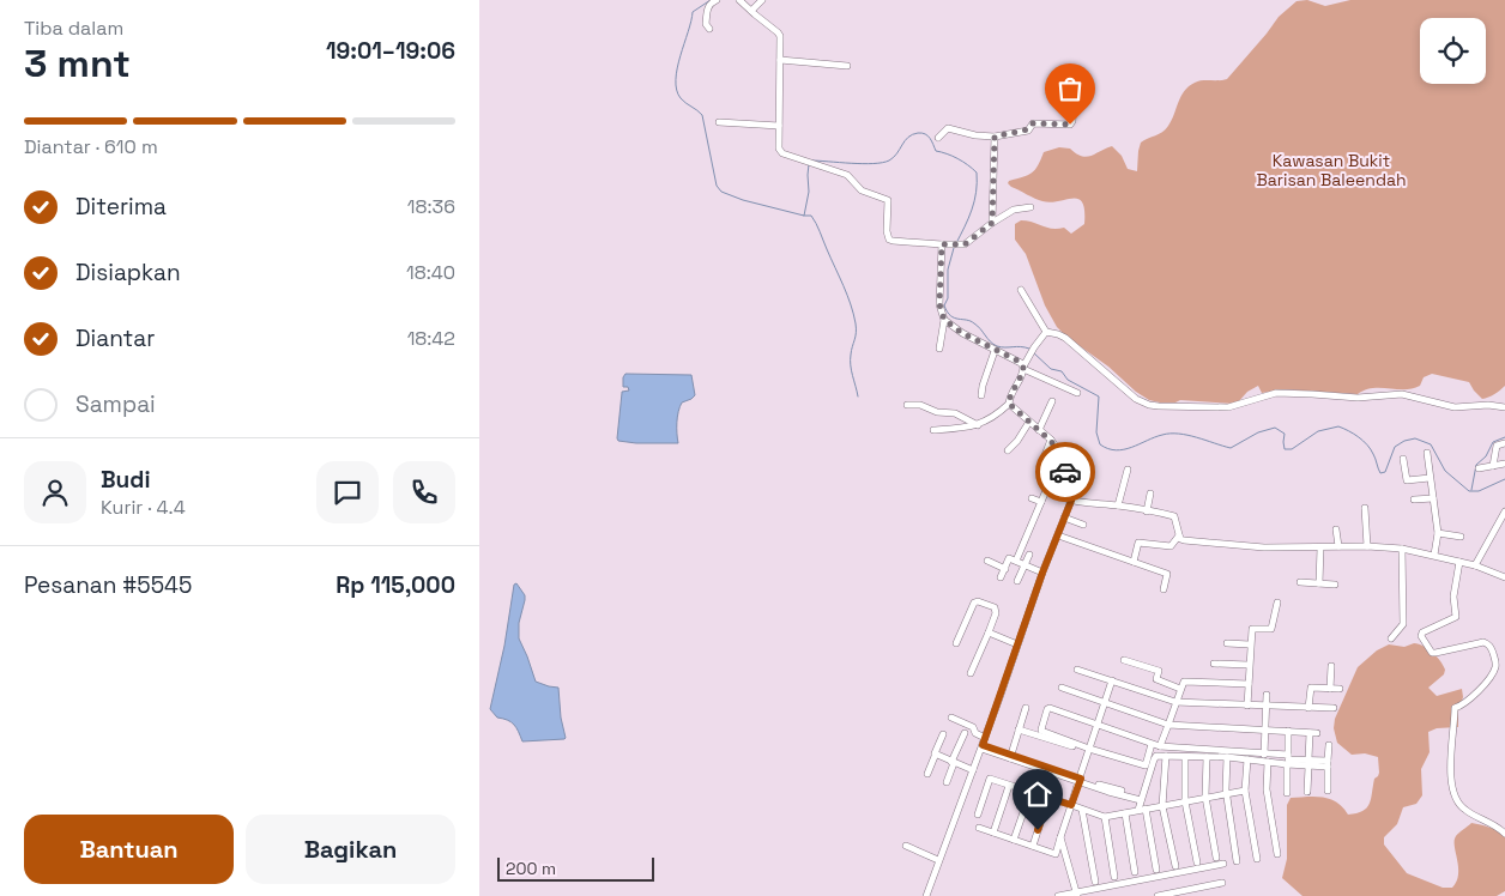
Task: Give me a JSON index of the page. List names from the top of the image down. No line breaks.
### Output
{"parks":["Kawasan Bukit Barisan Baleendah"],"scale_bar":"200 m","page":{"heading":["3 mnt","Tiba dalam","19:01–19:06"],"panel":["Budi","Kurir · 4.4","Pesanan #5545","Rp 115,000"],"bar":"Diantar · 610 m","list":[["Diterima","18:36"],["Disiapkan","18:40"],["Diantar","18:42"],"Sampai"],"buttons":["Bantuan","Bagikan"],"scale":"200 m"}}
